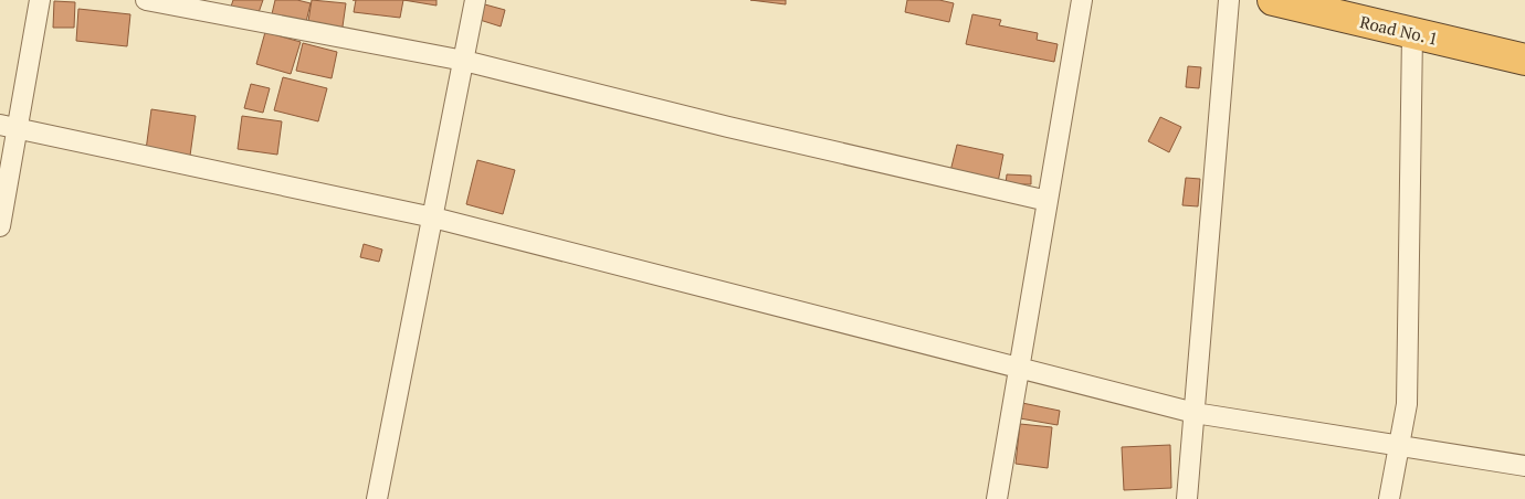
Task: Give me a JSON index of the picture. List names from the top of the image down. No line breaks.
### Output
{"streets":{"highway":["Road No. 1"]}}
